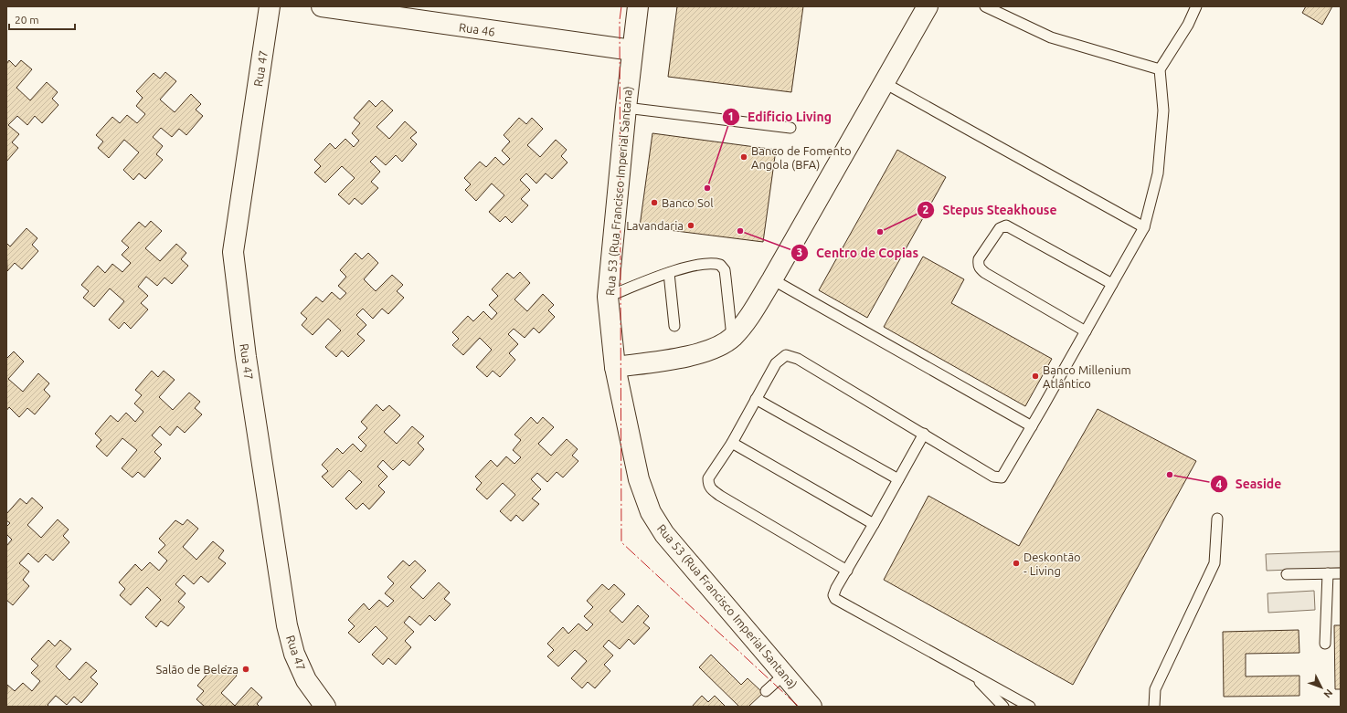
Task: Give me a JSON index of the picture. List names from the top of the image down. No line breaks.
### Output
{"streets":{"street":["Rua 46","Rua 47","Rua 53 (Rua Francisco Imperial Santana)"]},"crossings":[["Rua 46","Rua 53 (Rua Francisco Imperial Santana)"]],"places":["Banco de Fomento Angola (BFA)","Edificio Living","Banco Sol","Lavandaria","Centro de Copias","Stepus Steakhouse","Banco Millenium Atlântico","Seaside","Deskontão - Living","Salão de Beleza"],"scale_bar":"20 m","north":"bottom right"}
